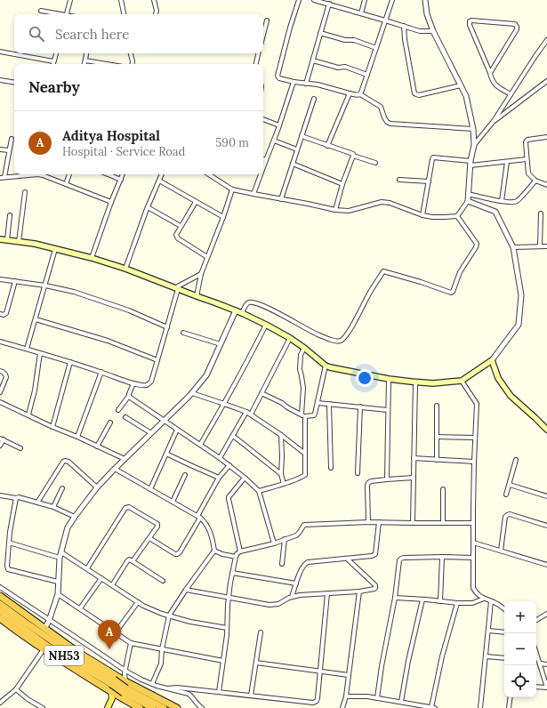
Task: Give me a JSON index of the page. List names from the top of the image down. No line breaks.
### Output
{"streets":{"highway":["NH53"]},"page":{"search":"Search here","heading":"Nearby","list":[{"mark":"A","name":"Aditya Hospital","note":"Hospital · Service Road","value":"590 m"}],"map_buttons":["+","−"],"pins":"A"}}
